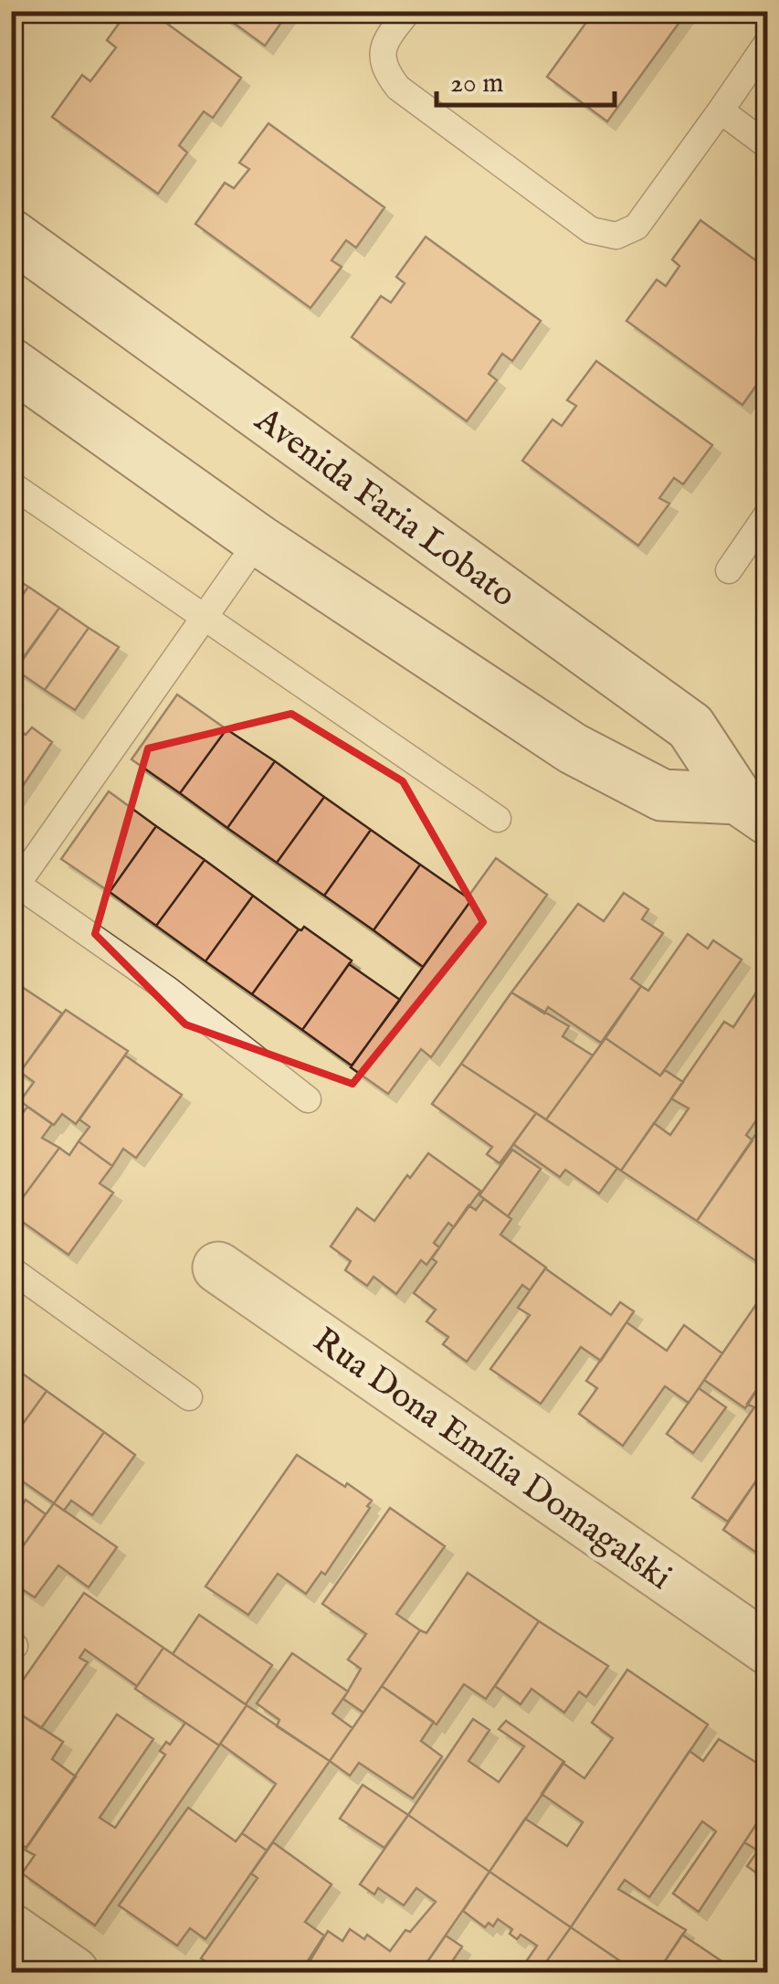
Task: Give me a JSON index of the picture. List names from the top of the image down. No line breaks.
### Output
{"streets":{"street":["Avenida Faria Lobato","Rua Dona Emília Domagalski"]},"scale_bar":"20 m"}
